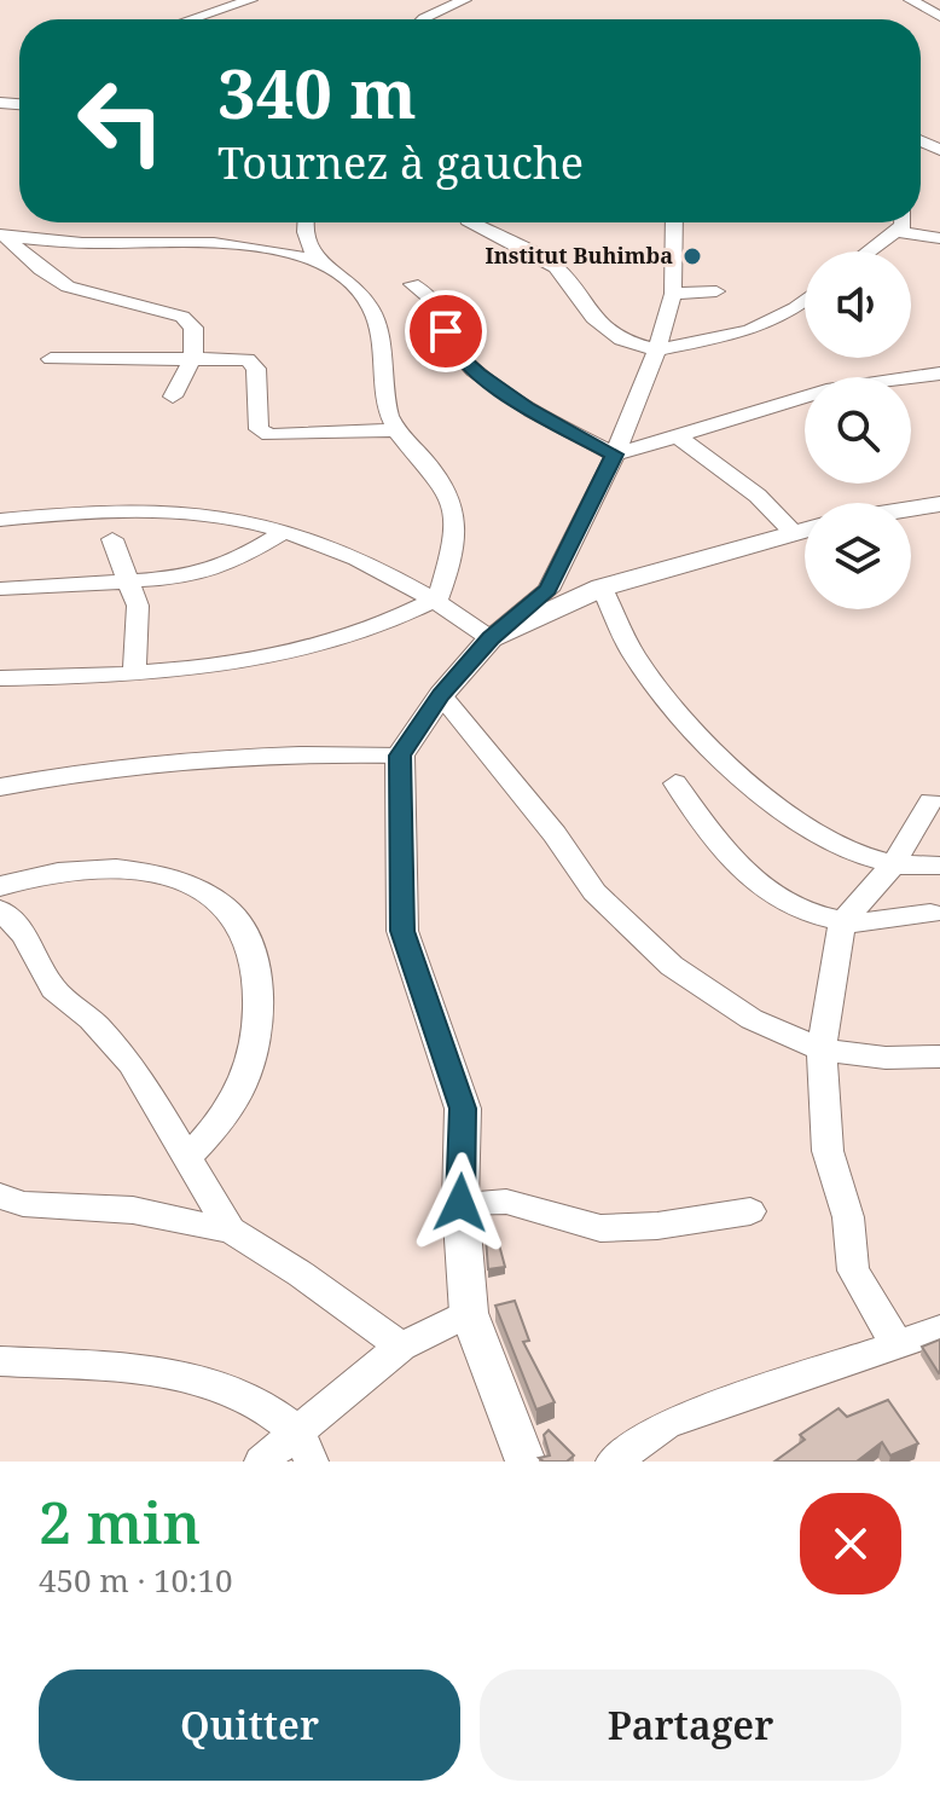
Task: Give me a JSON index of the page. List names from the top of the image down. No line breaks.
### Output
{"places":["Institut Buhimba"],"page":{"turn":["340 m","Tournez à gauche"],"heading":["2 min","450 m · 10:10"],"buttons":["Quitter","Partager"]}}
